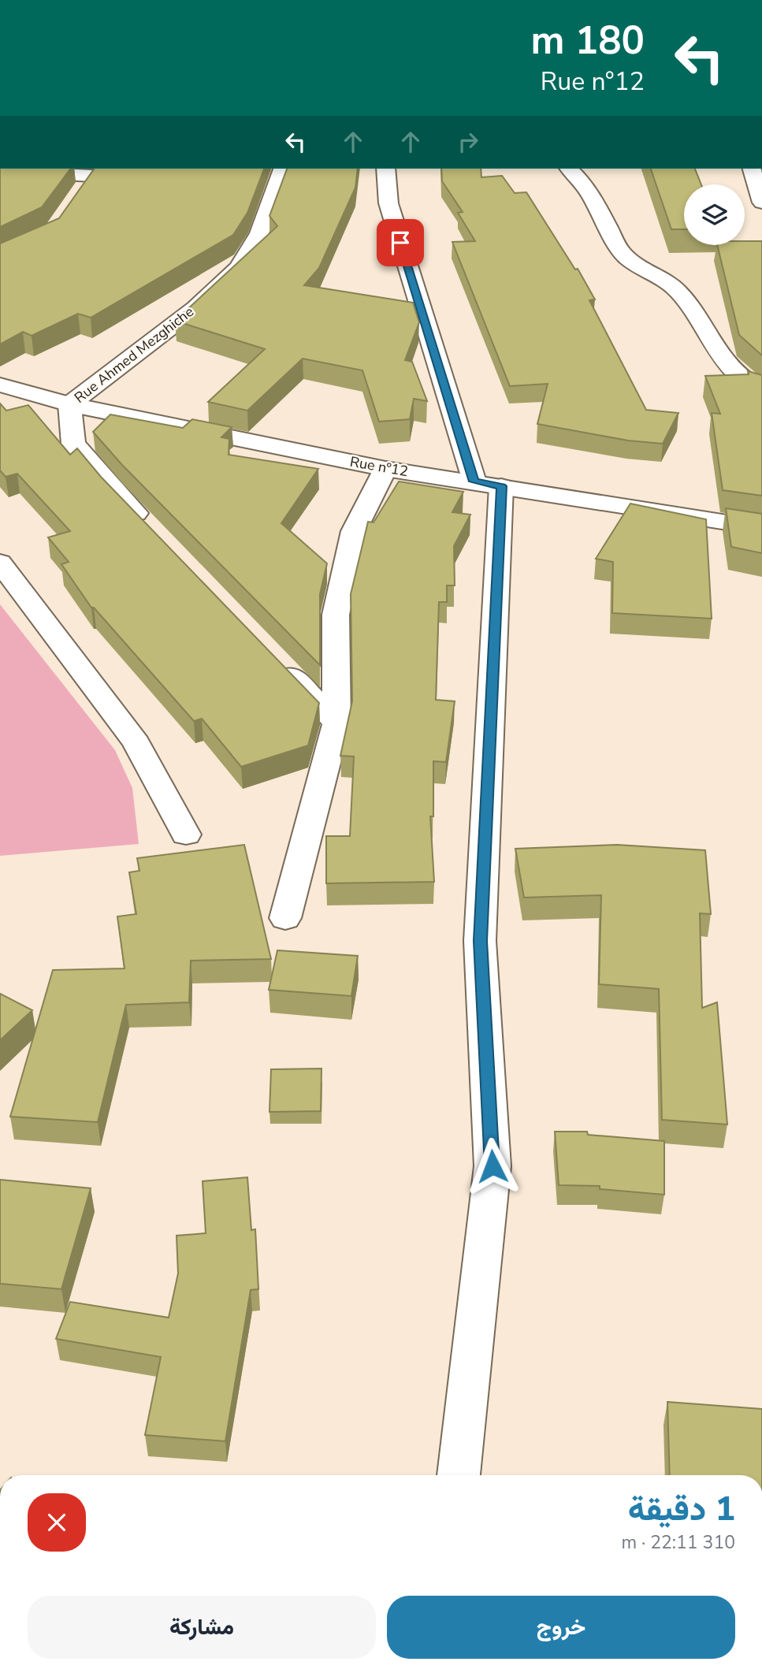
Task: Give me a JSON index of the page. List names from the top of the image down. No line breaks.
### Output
{"streets":{"street":["Rue Ahmed Mezghiche","Rue n°12"]},"crossings":[["Rue Ahmed Mezghiche","Rue n°12"]],"page":{"turn":["180 m","Rue n°12"],"heading":["1 دقيقة","310 m · 22:11"],"buttons":["خروج","مشاركة"]}}
